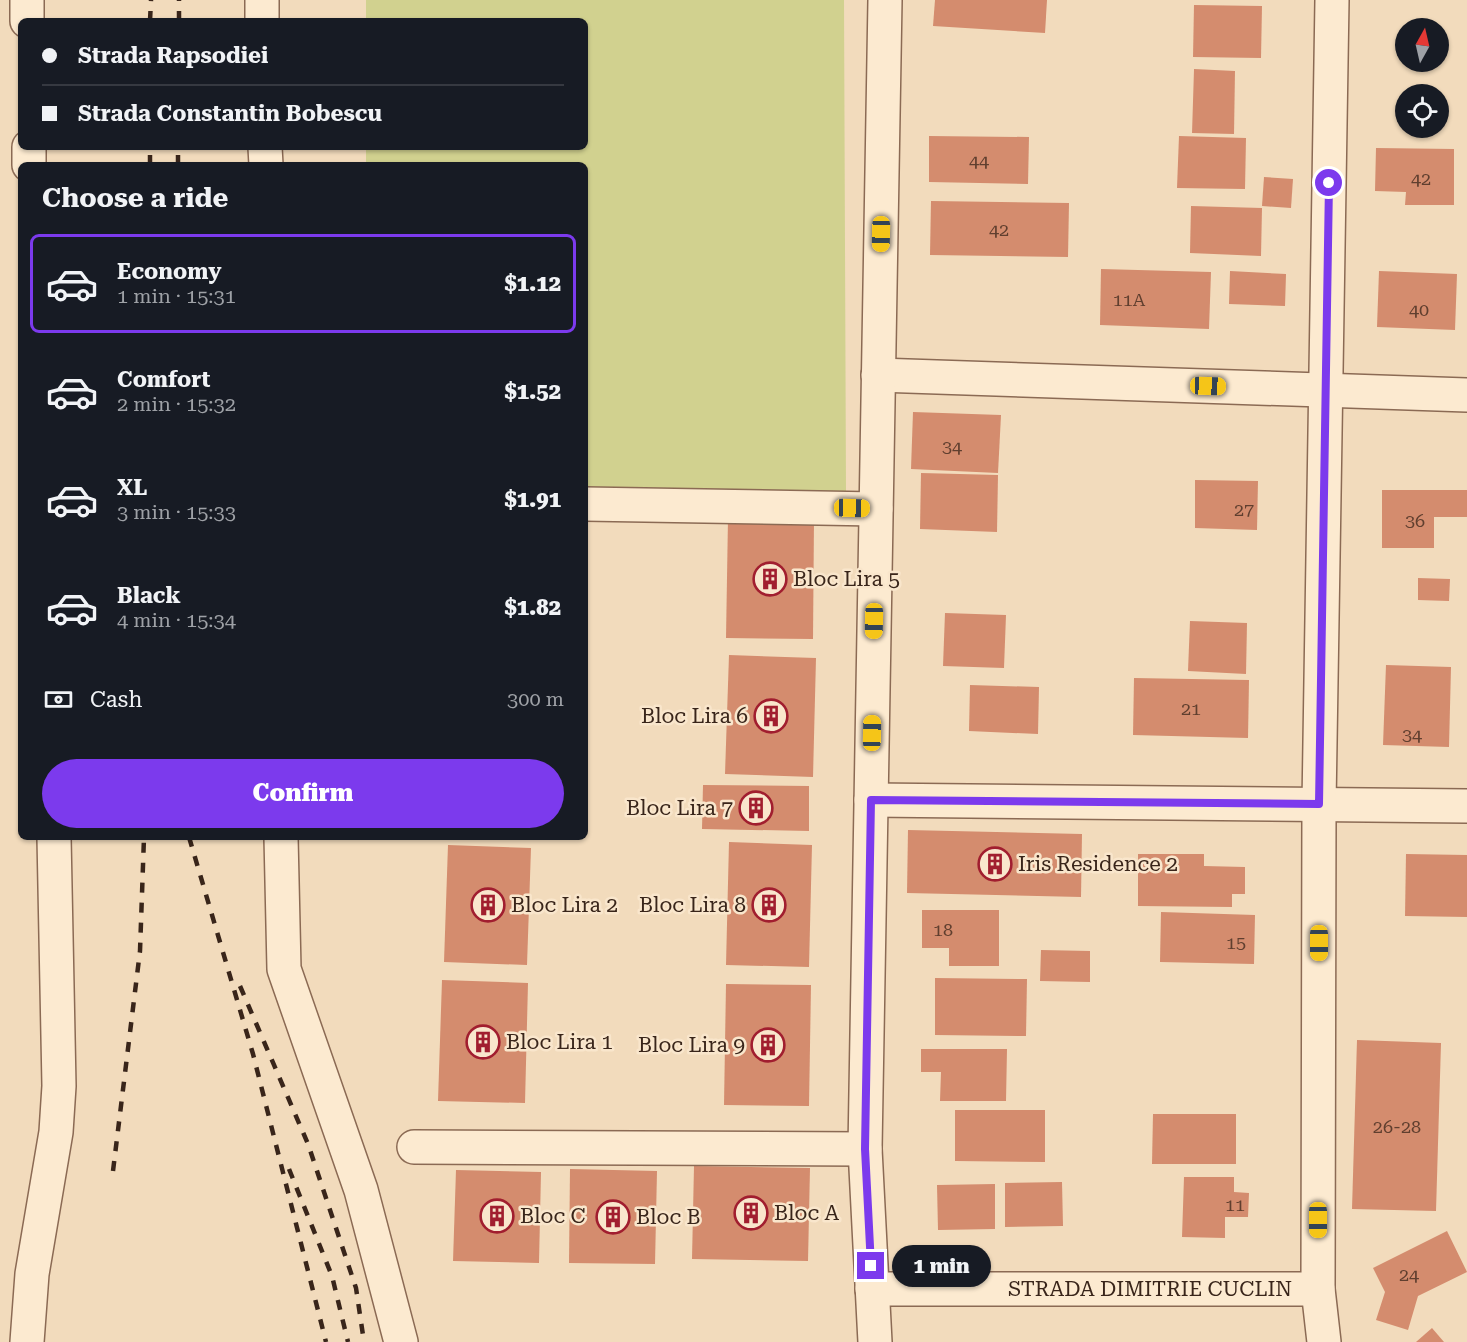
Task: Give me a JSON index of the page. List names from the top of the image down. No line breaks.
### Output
{"streets":{"street":["STRADA DIMITRIE CUCLIN"]},"places":{"building":["Bloc Lira 5","Bloc Lira 6","Bloc Lira 7","Iris Residence 2","Bloc Lira 2","Bloc Lira 8","Bloc Lira 1","Bloc Lira 9","Bloc A","Bloc C","Bloc B"]},"house_numbers":["44","42","42","11A","40","34","27","36","21","34","18","15","26-28","11","24"],"north":"top","page":{"banner":["Strada Rapsodiei","Strada Constantin Bobescu"],"heading":"Choose a ride","list":[{"name":"Economy","note":"1 min · 15:31","value":"$1.12"},{"name":"Comfort","note":"2 min · 15:32","value":"$1.52"},{"name":"XL","note":"3 min · 15:33","value":"$1.91"},{"name":"Black","note":"4 min · 15:34","value":"$1.82"}],"pay":["Cash","300 m"],"buttons":"Confirm","bubble":"1 min"}}
